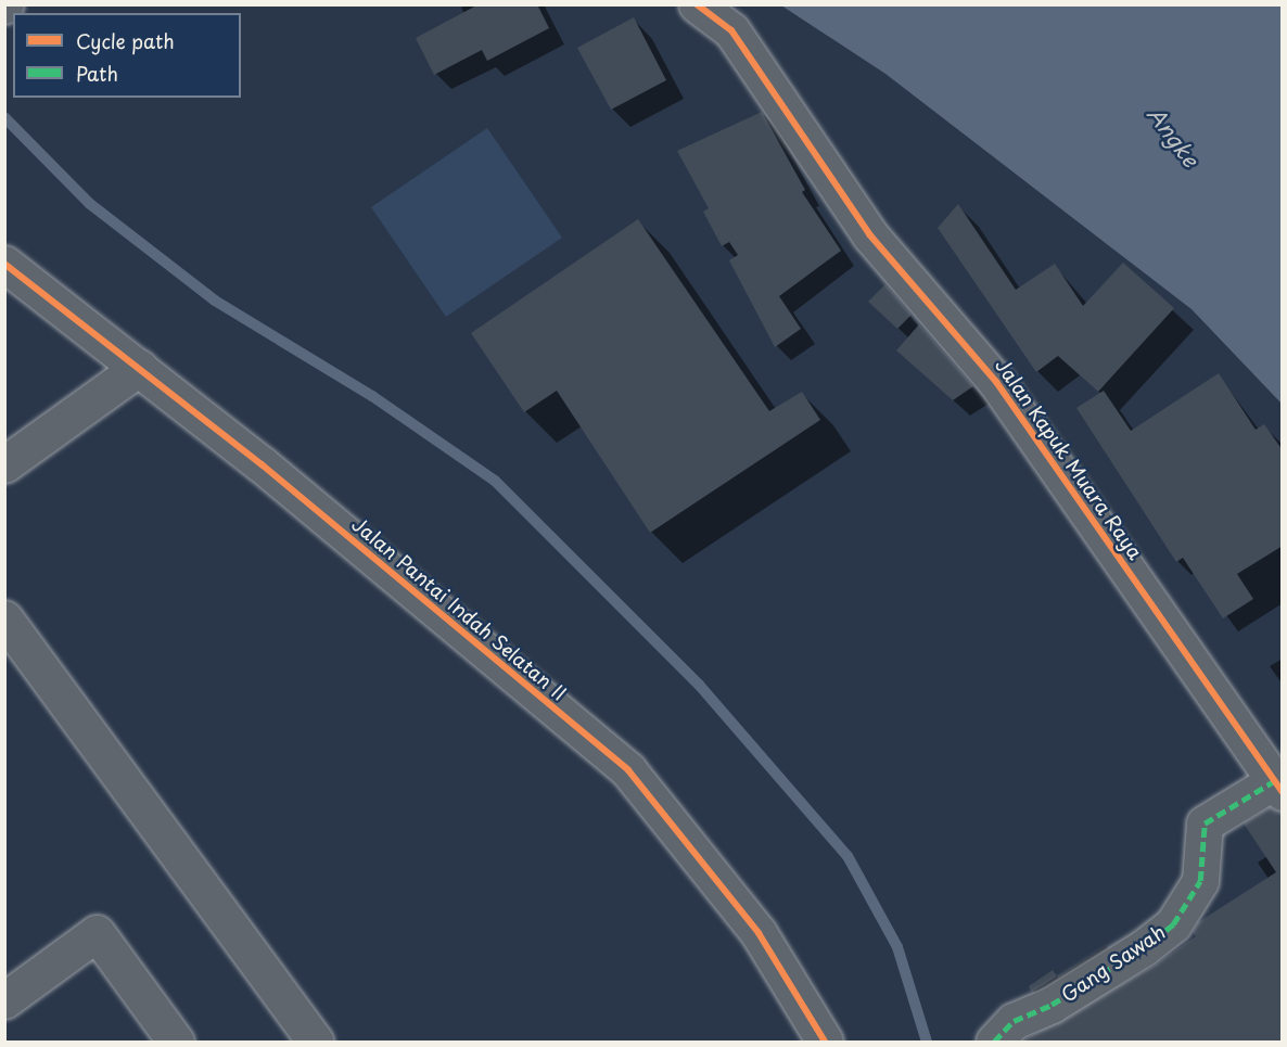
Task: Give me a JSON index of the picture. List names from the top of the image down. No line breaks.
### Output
{"streets":{"street":["Jalan Kapuk Muara Raya","Jalan Pantai Indah Selatan II","Gang Sawah"]},"crossings":[["Jalan Kapuk Muara Raya","Gang Sawah"]],"water":["Angke"],"legend":["Cycle path","Path"]}
